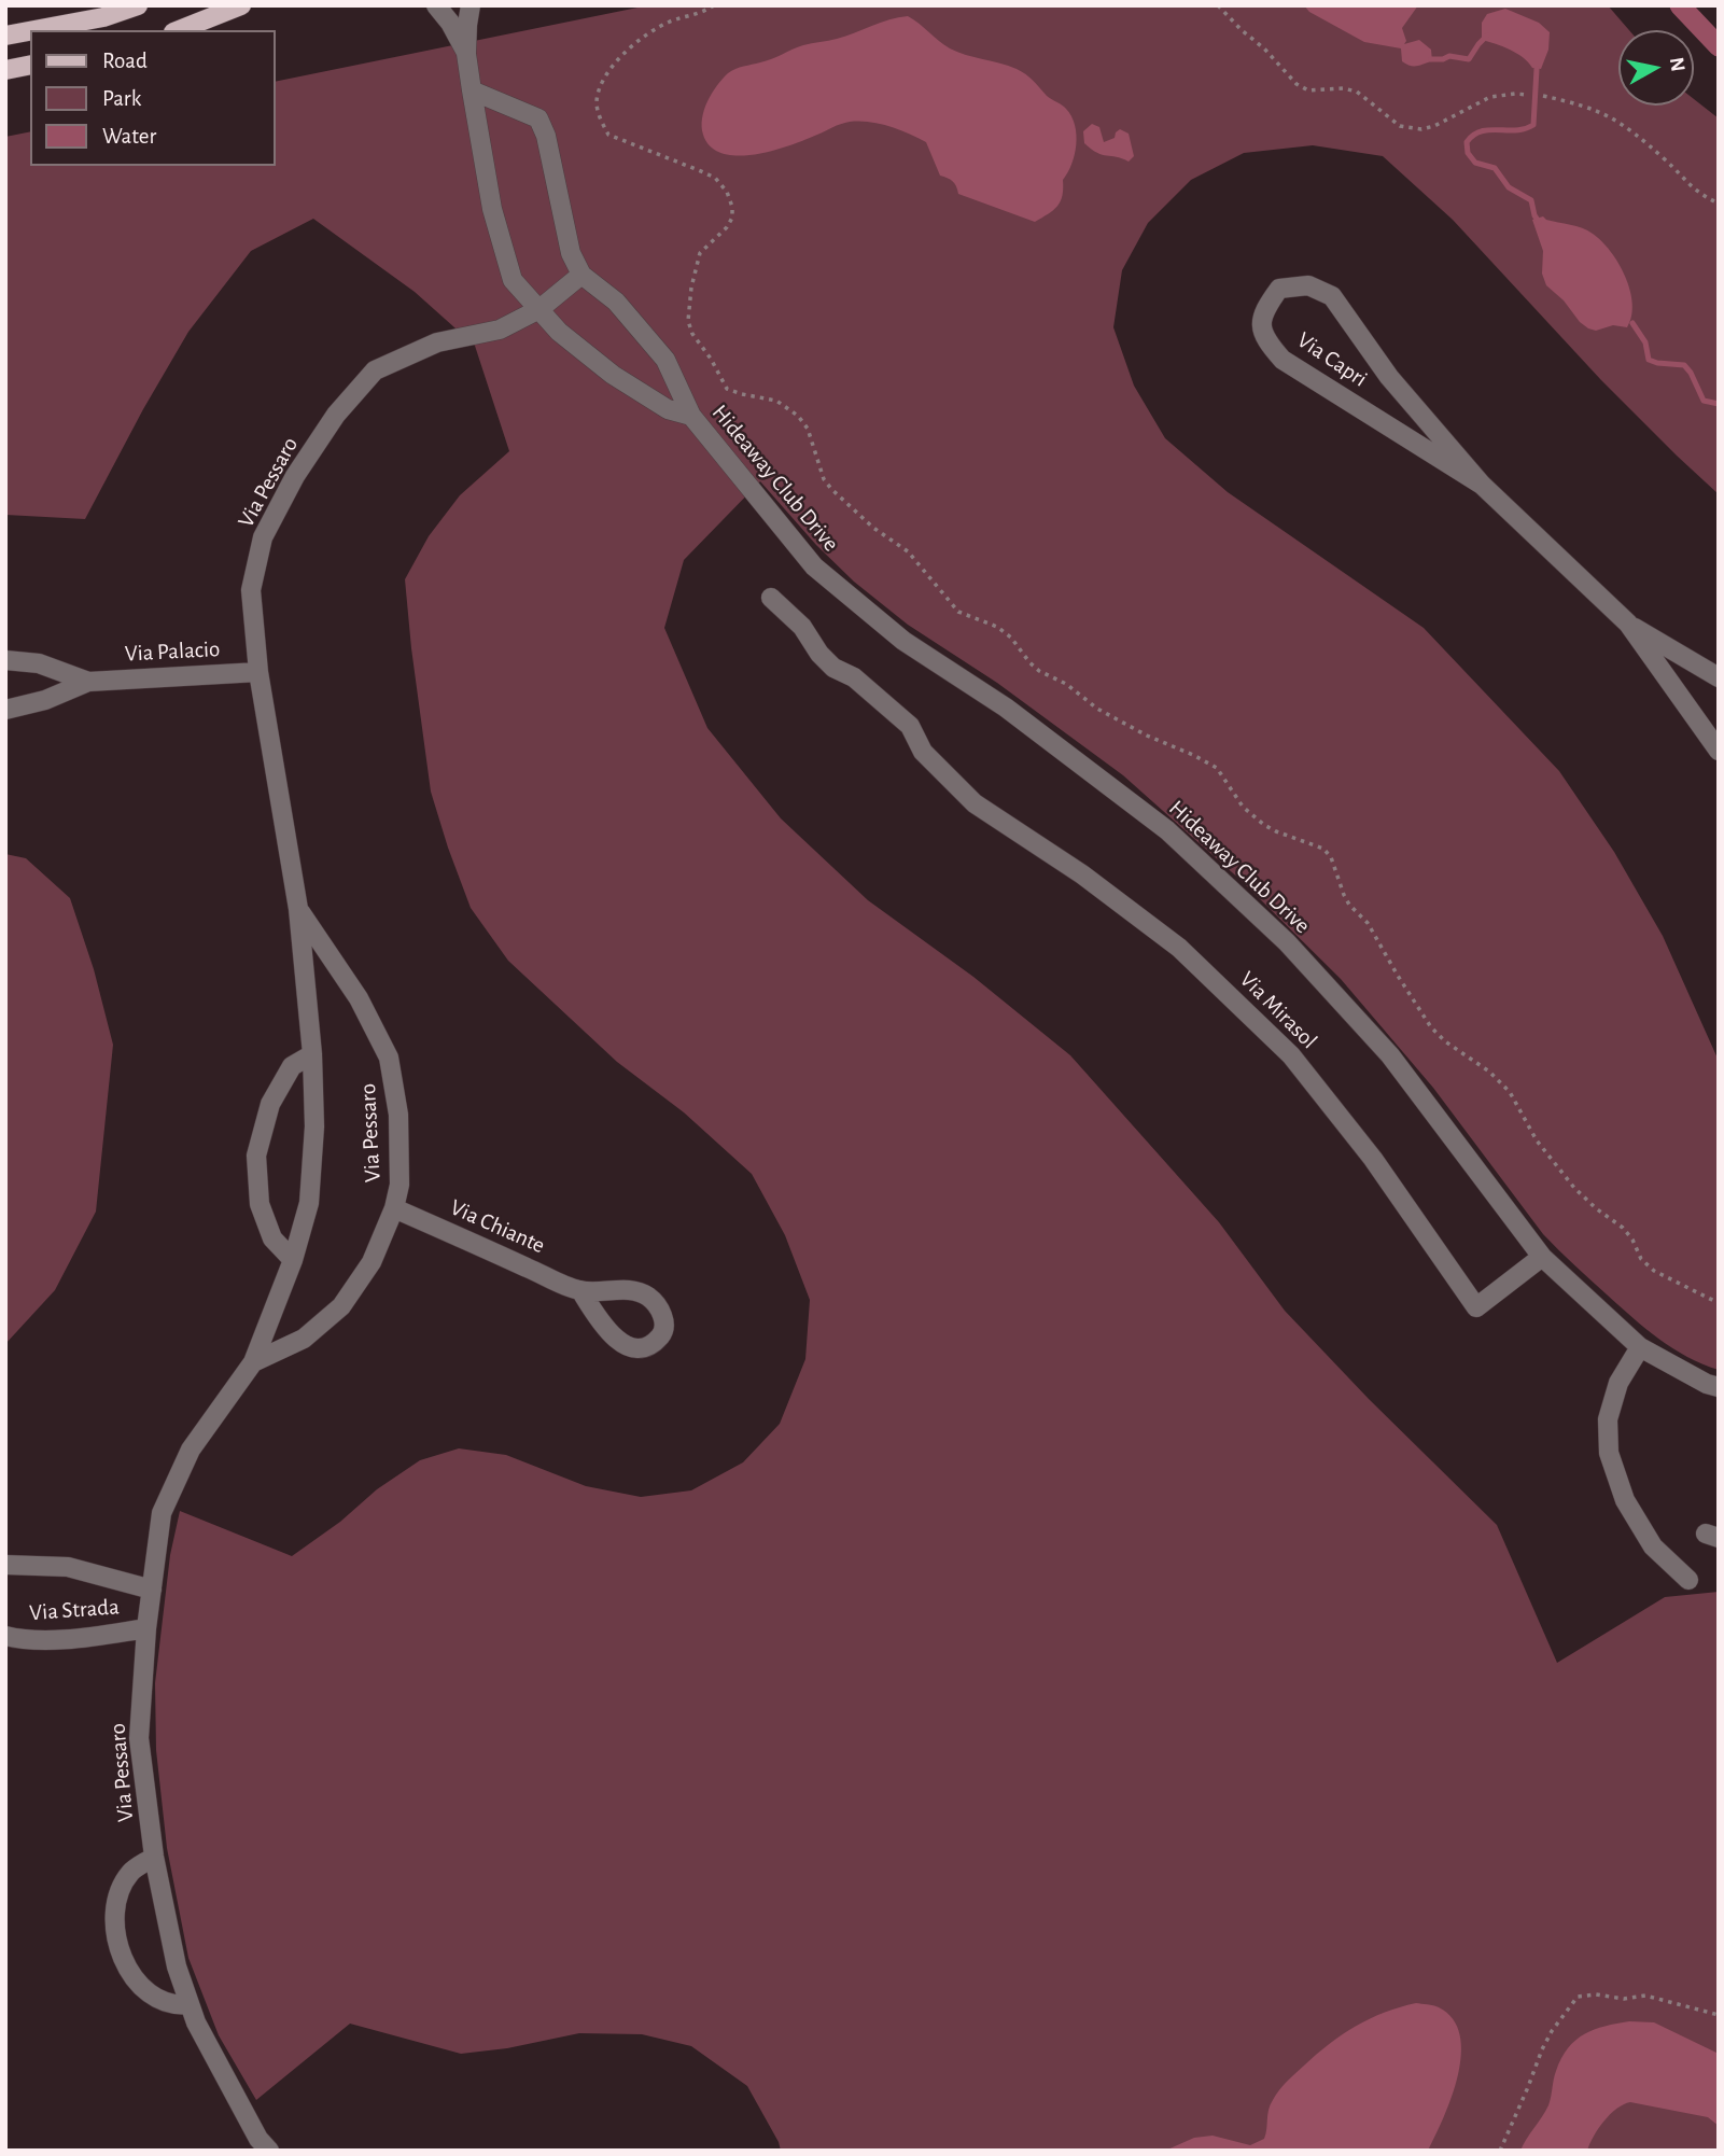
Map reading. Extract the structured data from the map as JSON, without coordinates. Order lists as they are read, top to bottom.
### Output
{
  "streets": {
    "street": [
      "Via Capri",
      "Hideaway Club Drive",
      "Via Pessaro",
      "Via Palacio",
      "Via Mirasol",
      "Via Chiante",
      "Via Strada"
    ]
  },
  "crossings": [
    ["Hideaway Club Drive", "Via Pessaro"],
    ["Hideaway Club Drive", "Via Mirasol"],
    ["Via Pessaro", "Via Palacio"],
    ["Via Pessaro", "Via Chiante"],
    ["Via Pessaro", "Via Strada"]
  ],
  "legend": ["Road", "Park", "Water"],
  "north": "right"
}
